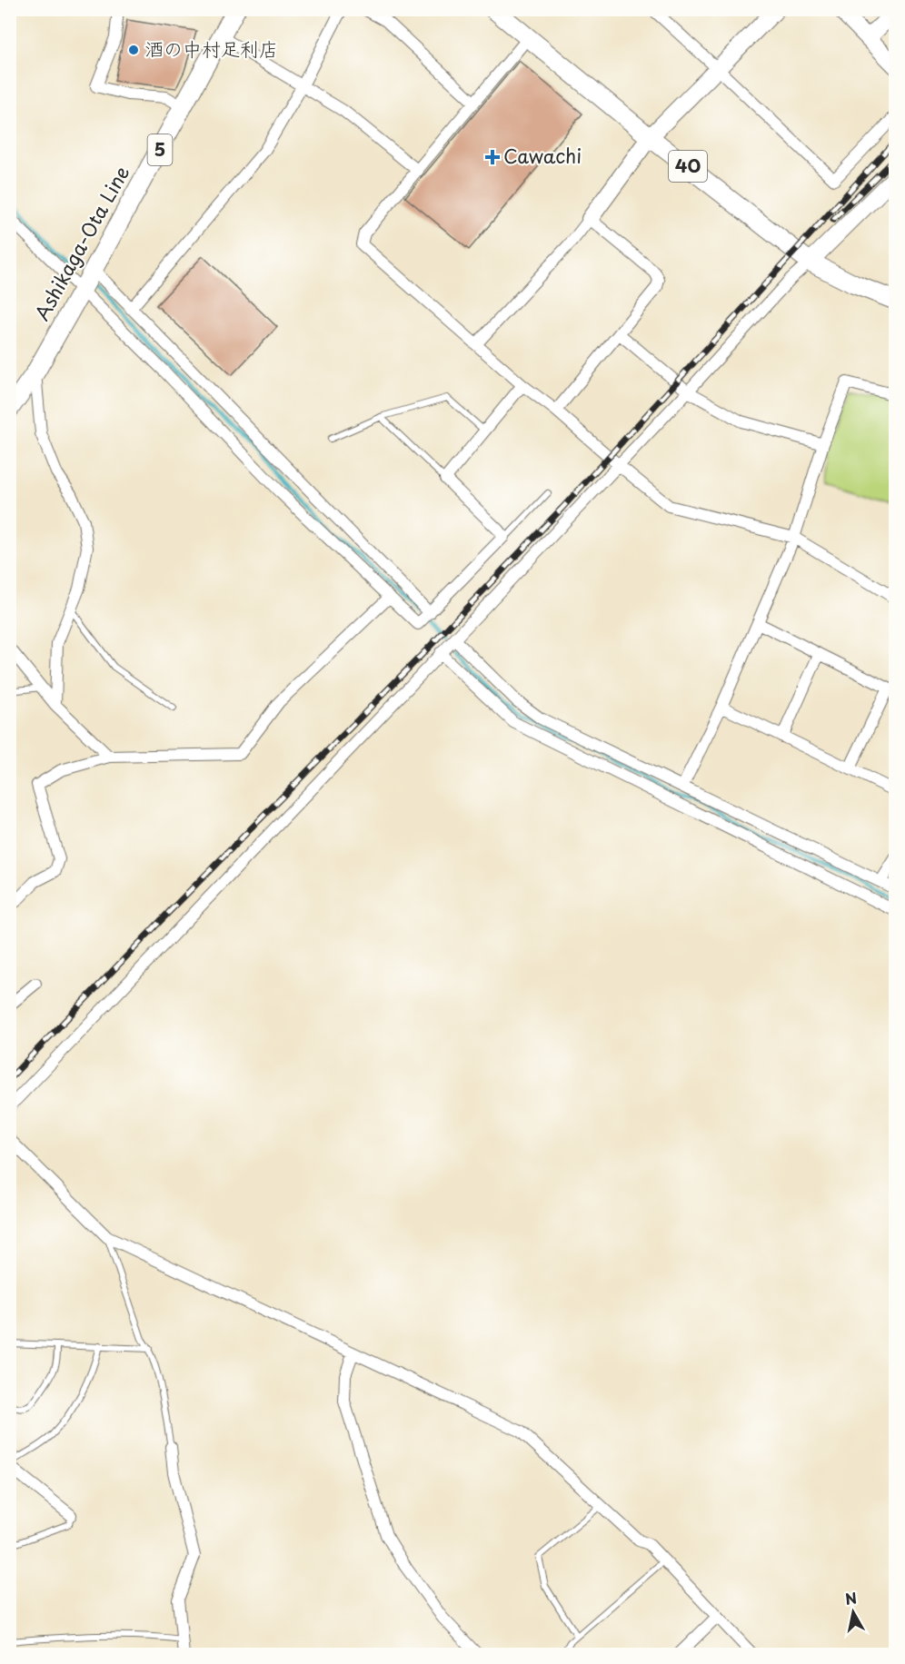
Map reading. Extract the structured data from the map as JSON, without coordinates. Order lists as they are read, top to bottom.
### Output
{
  "streets": {
    "main road": ["5", "40", "Ashikaga-Ota Line"]
  },
  "places": {
    "other": ["酒の中村足利店"],
    "health": ["Cawachi"]
  },
  "north": "top"
}
